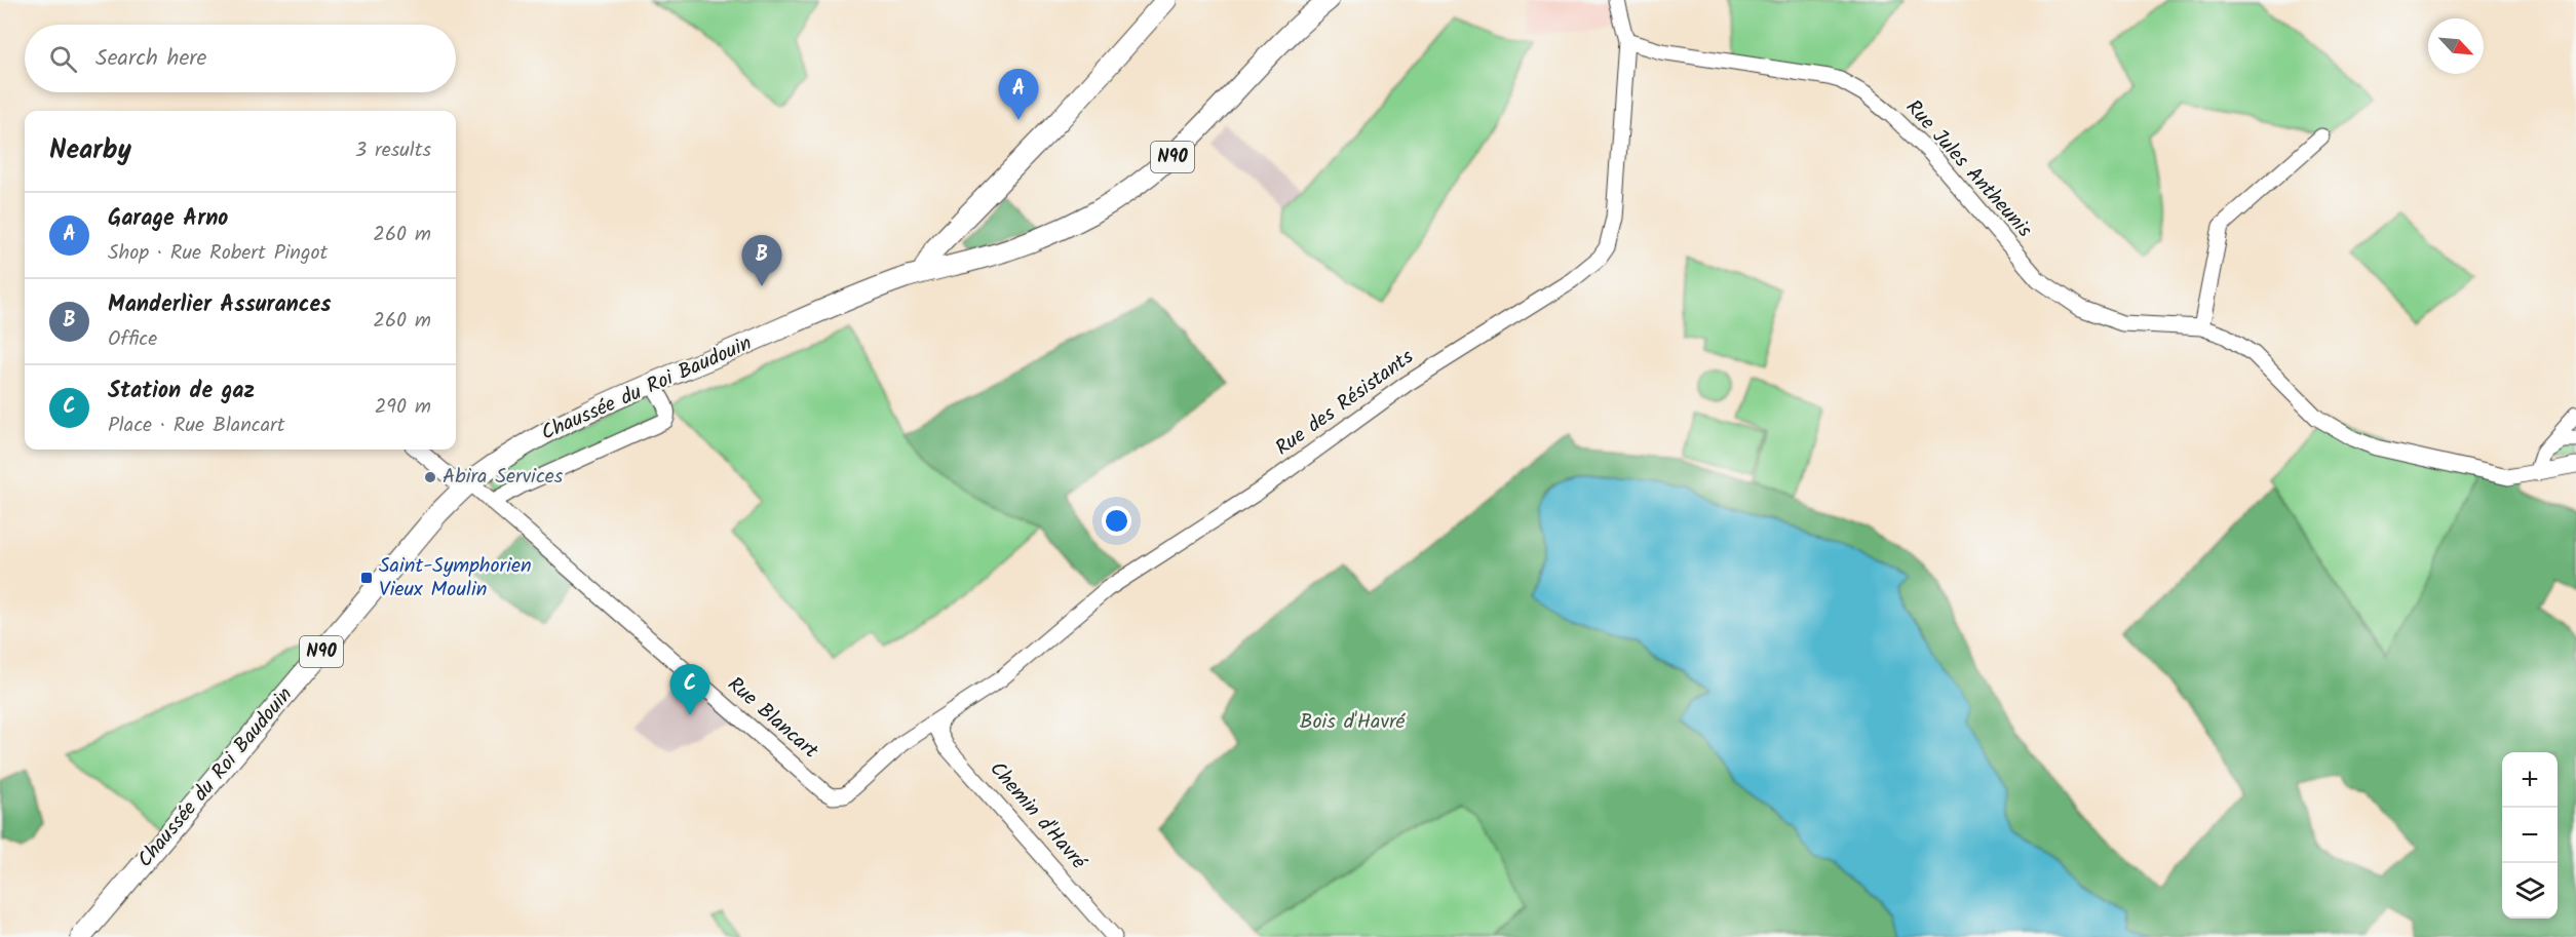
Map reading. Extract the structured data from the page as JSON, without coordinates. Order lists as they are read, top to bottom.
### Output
{
  "streets": {
    "main road": ["N90", "Chaussée du Roi Baudouin"],
    "street": [
      "Rue Jules Antheunis",
      "Rue des Résistants",
      "Rue Blancart",
      "Chemin d'Havré"
    ]
  },
  "crossings": [
    ["Rue Jules Antheunis", "Rue des Résistants"],
    ["Chaussée du Roi Baudouin", "Rue Blancart"],
    ["Rue des Résistants", "Rue Blancart"],
    ["Rue des Résistants", "Chemin d'Havré"],
    ["Rue Blancart", "Chemin d'Havré"]
  ],
  "parks": ["Bois d'Havré"],
  "places": {
    "other": ["Abira Services"],
    "transit": ["Saint-Symphorien Vieux Moulin"]
  },
  "north": "bottom right",
  "page": {
    "search": "Search here",
    "pins": ["A", "B", "C"],
    "heading": ["Nearby", "3 results"],
    "list": [
      {
        "mark": "A",
        "name": "Garage Arno",
        "note": "Shop · Rue Robert Pingot",
        "value": "260 m"
      },
      {
        "mark": "B",
        "name": "Manderlier Assurances",
        "note": "Office",
        "value": "260 m"
      },
      {
        "mark": "C",
        "name": "Station de gaz",
        "note": "Place · Rue Blancart",
        "value": "290 m"
      }
    ],
    "map_buttons": ["+", "−"]
  }
}
